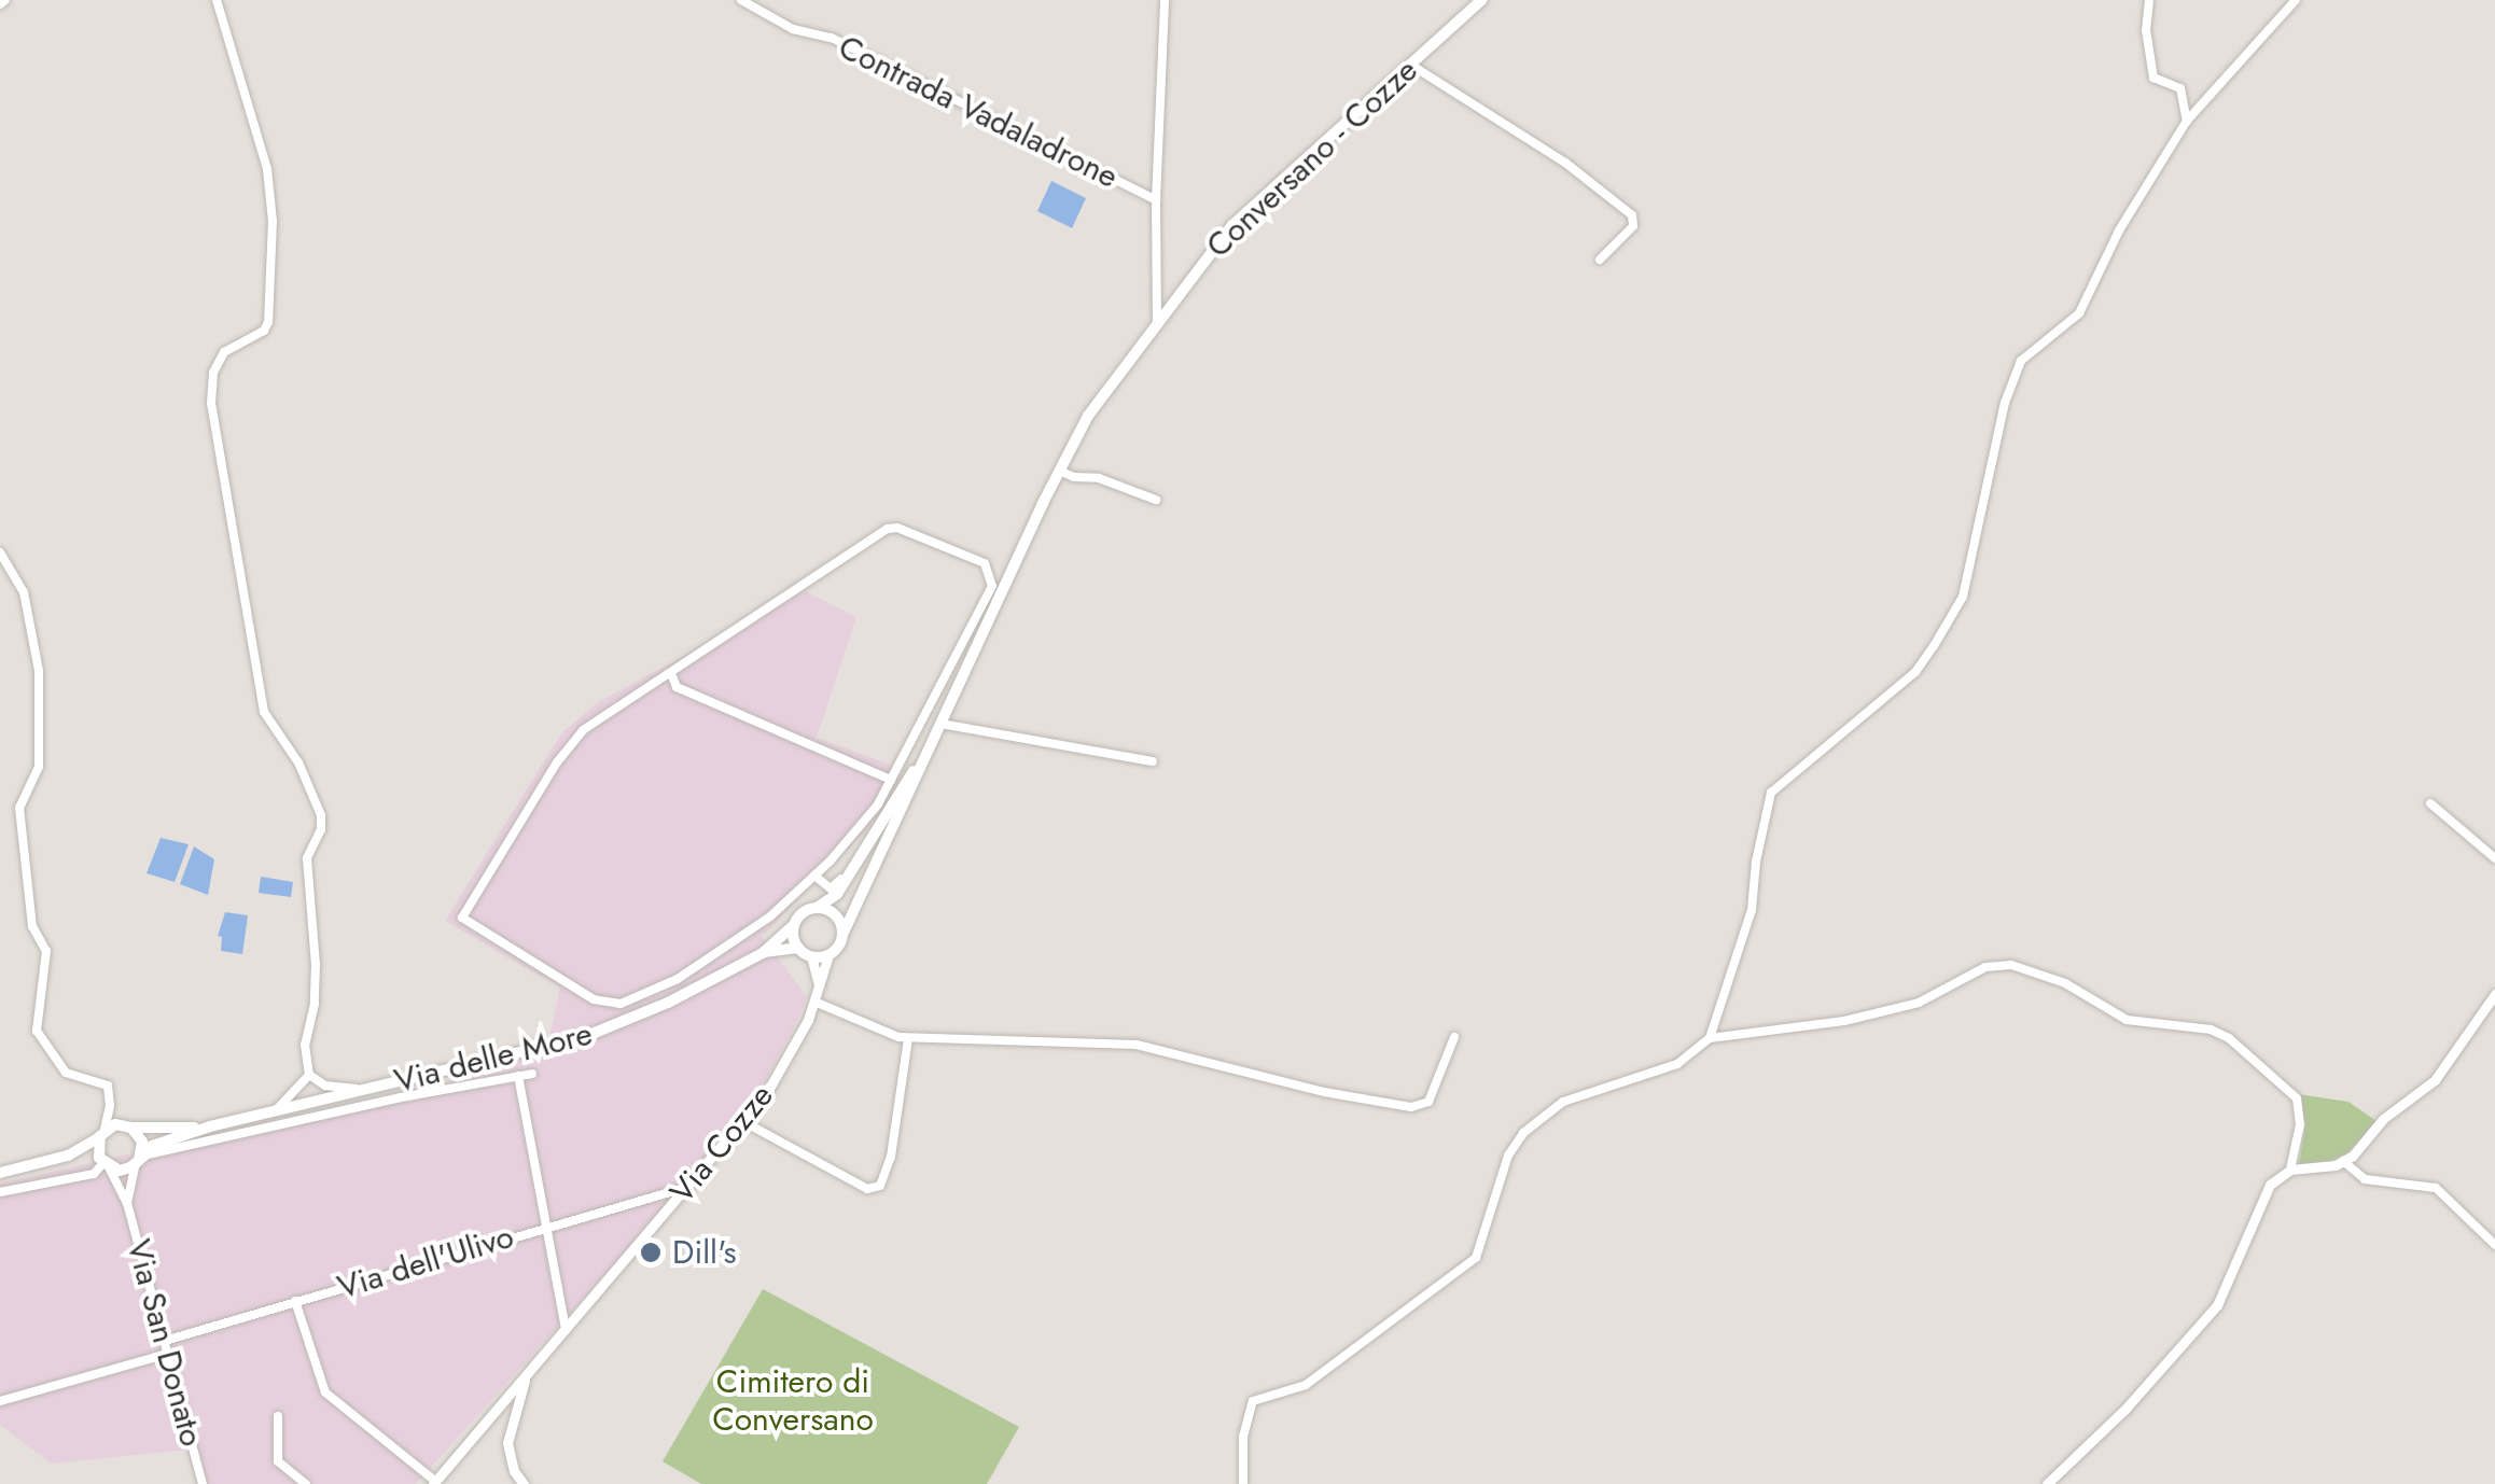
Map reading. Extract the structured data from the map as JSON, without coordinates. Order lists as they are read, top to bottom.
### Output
{
  "streets": {
    "main road": ["Conversano - Cozze", "Via delle More"],
    "street": [
      "Contrada Vadaladrone",
      "Via Cozze",
      "Via dell'Ulivo",
      "Via San Donato"
    ]
  },
  "crossings": [
    ["Via Cozze", "Via dell'Ulivo"],
    ["Via dell'Ulivo", "Via San Donato"]
  ],
  "parks": ["Cimitero di Conversano"],
  "places": ["Dill's"]
}
